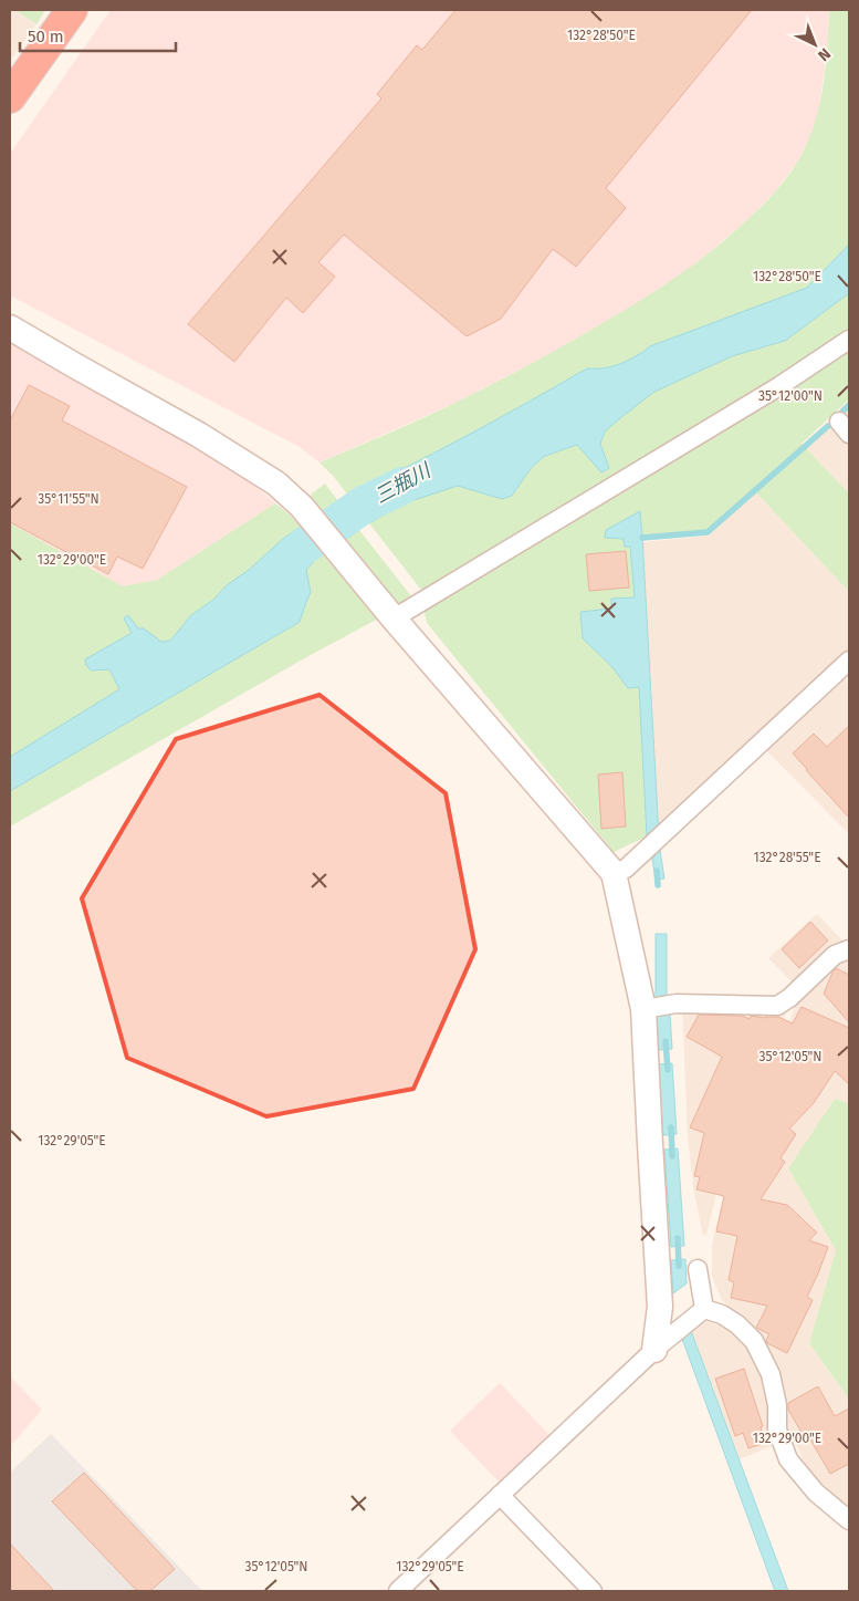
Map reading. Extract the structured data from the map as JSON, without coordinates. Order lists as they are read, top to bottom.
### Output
{
  "water": ["三瓶川"],
  "scale_bar": "50 m",
  "north": "bottom right",
  "coordinates": [
    "132°28'50\"E",
    "35°12'00\"N",
    "35°11'55\"N",
    "132°29'00\"E",
    "132°28'55\"E",
    "35°12'05\"N",
    "132°29'05\"E"
  ]
}
